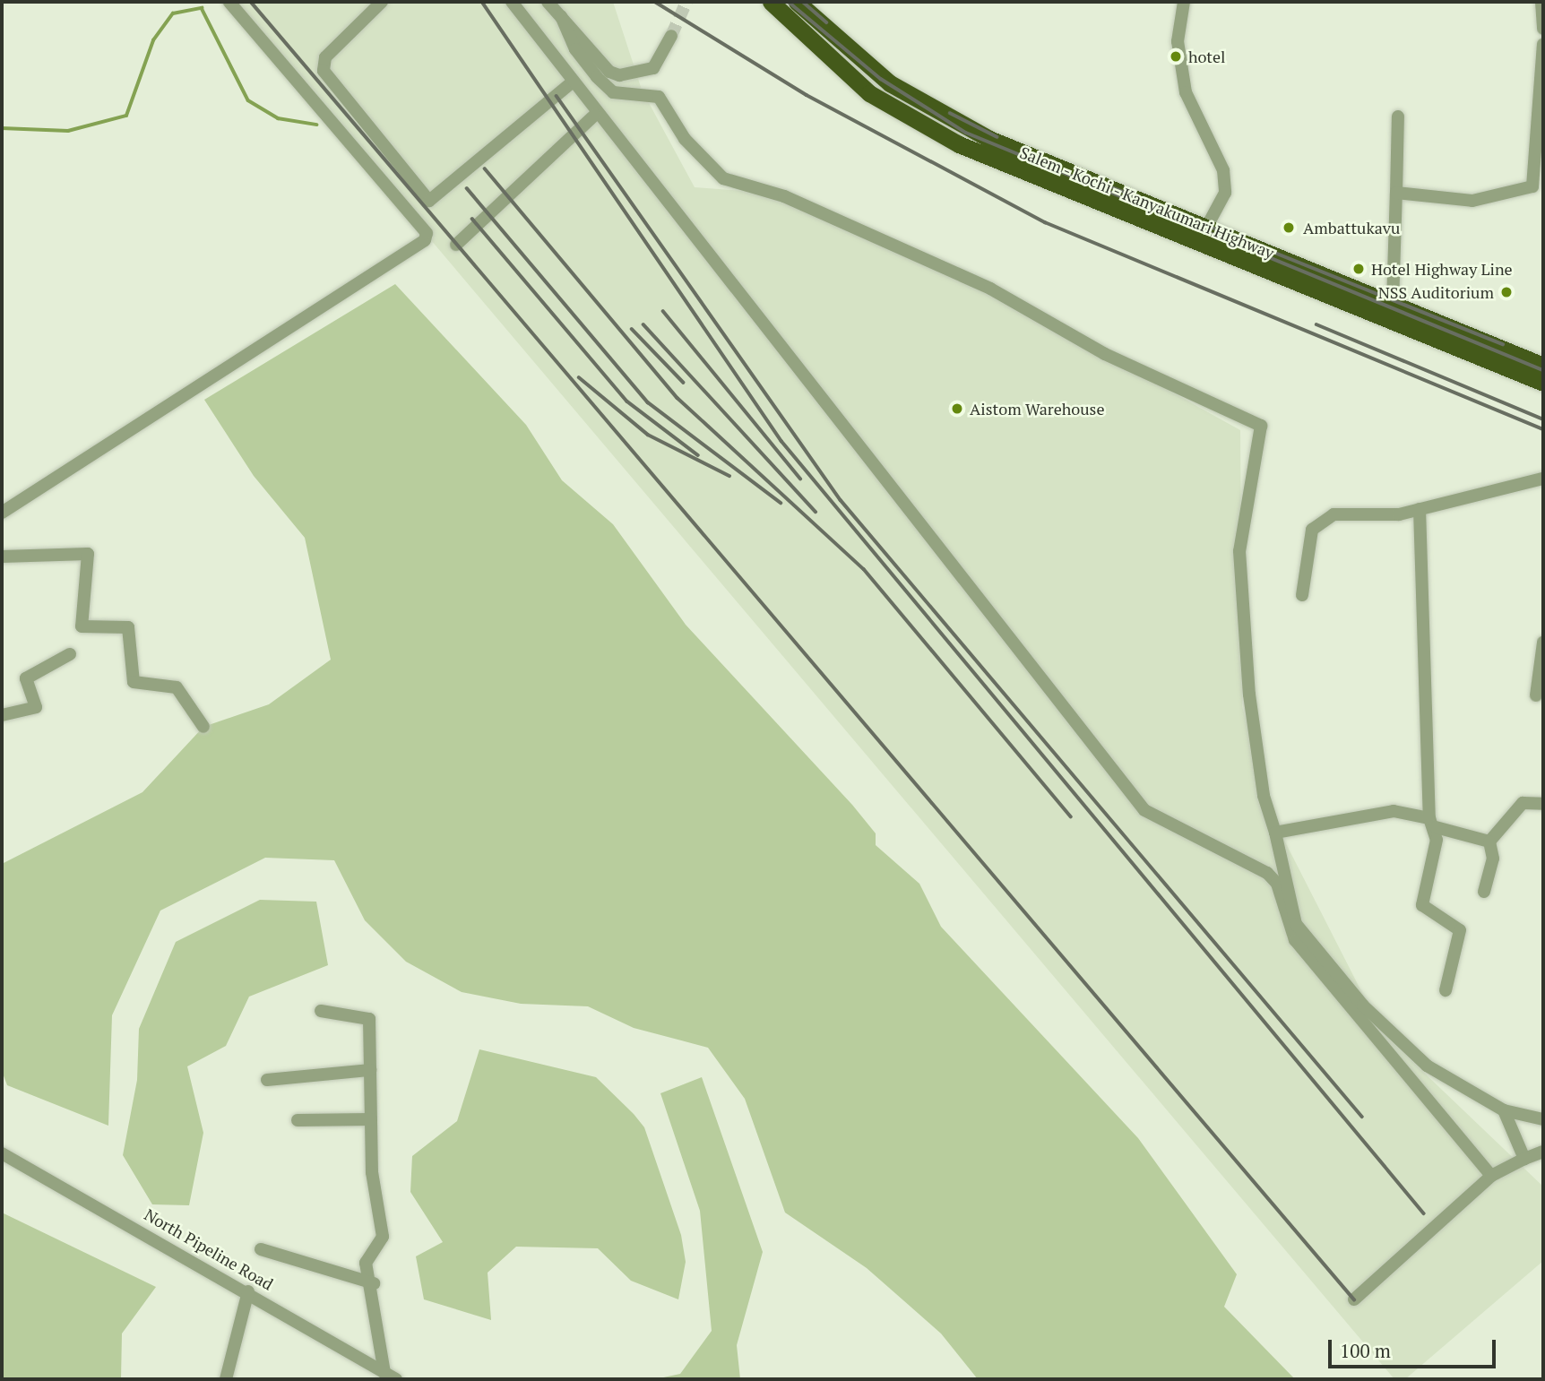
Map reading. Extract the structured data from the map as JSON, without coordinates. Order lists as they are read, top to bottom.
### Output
{
  "streets": {
    "highway": ["Salem - Kochi - Kanyakumari Highway"],
    "street": ["North Pipeline Road"]
  },
  "places": [
    "hotel",
    "Ambattukavu",
    "Hotel Highway Line",
    "NSS Auditorium",
    "Aistom Warehouse"
  ],
  "scale_bar": "100 m"
}
